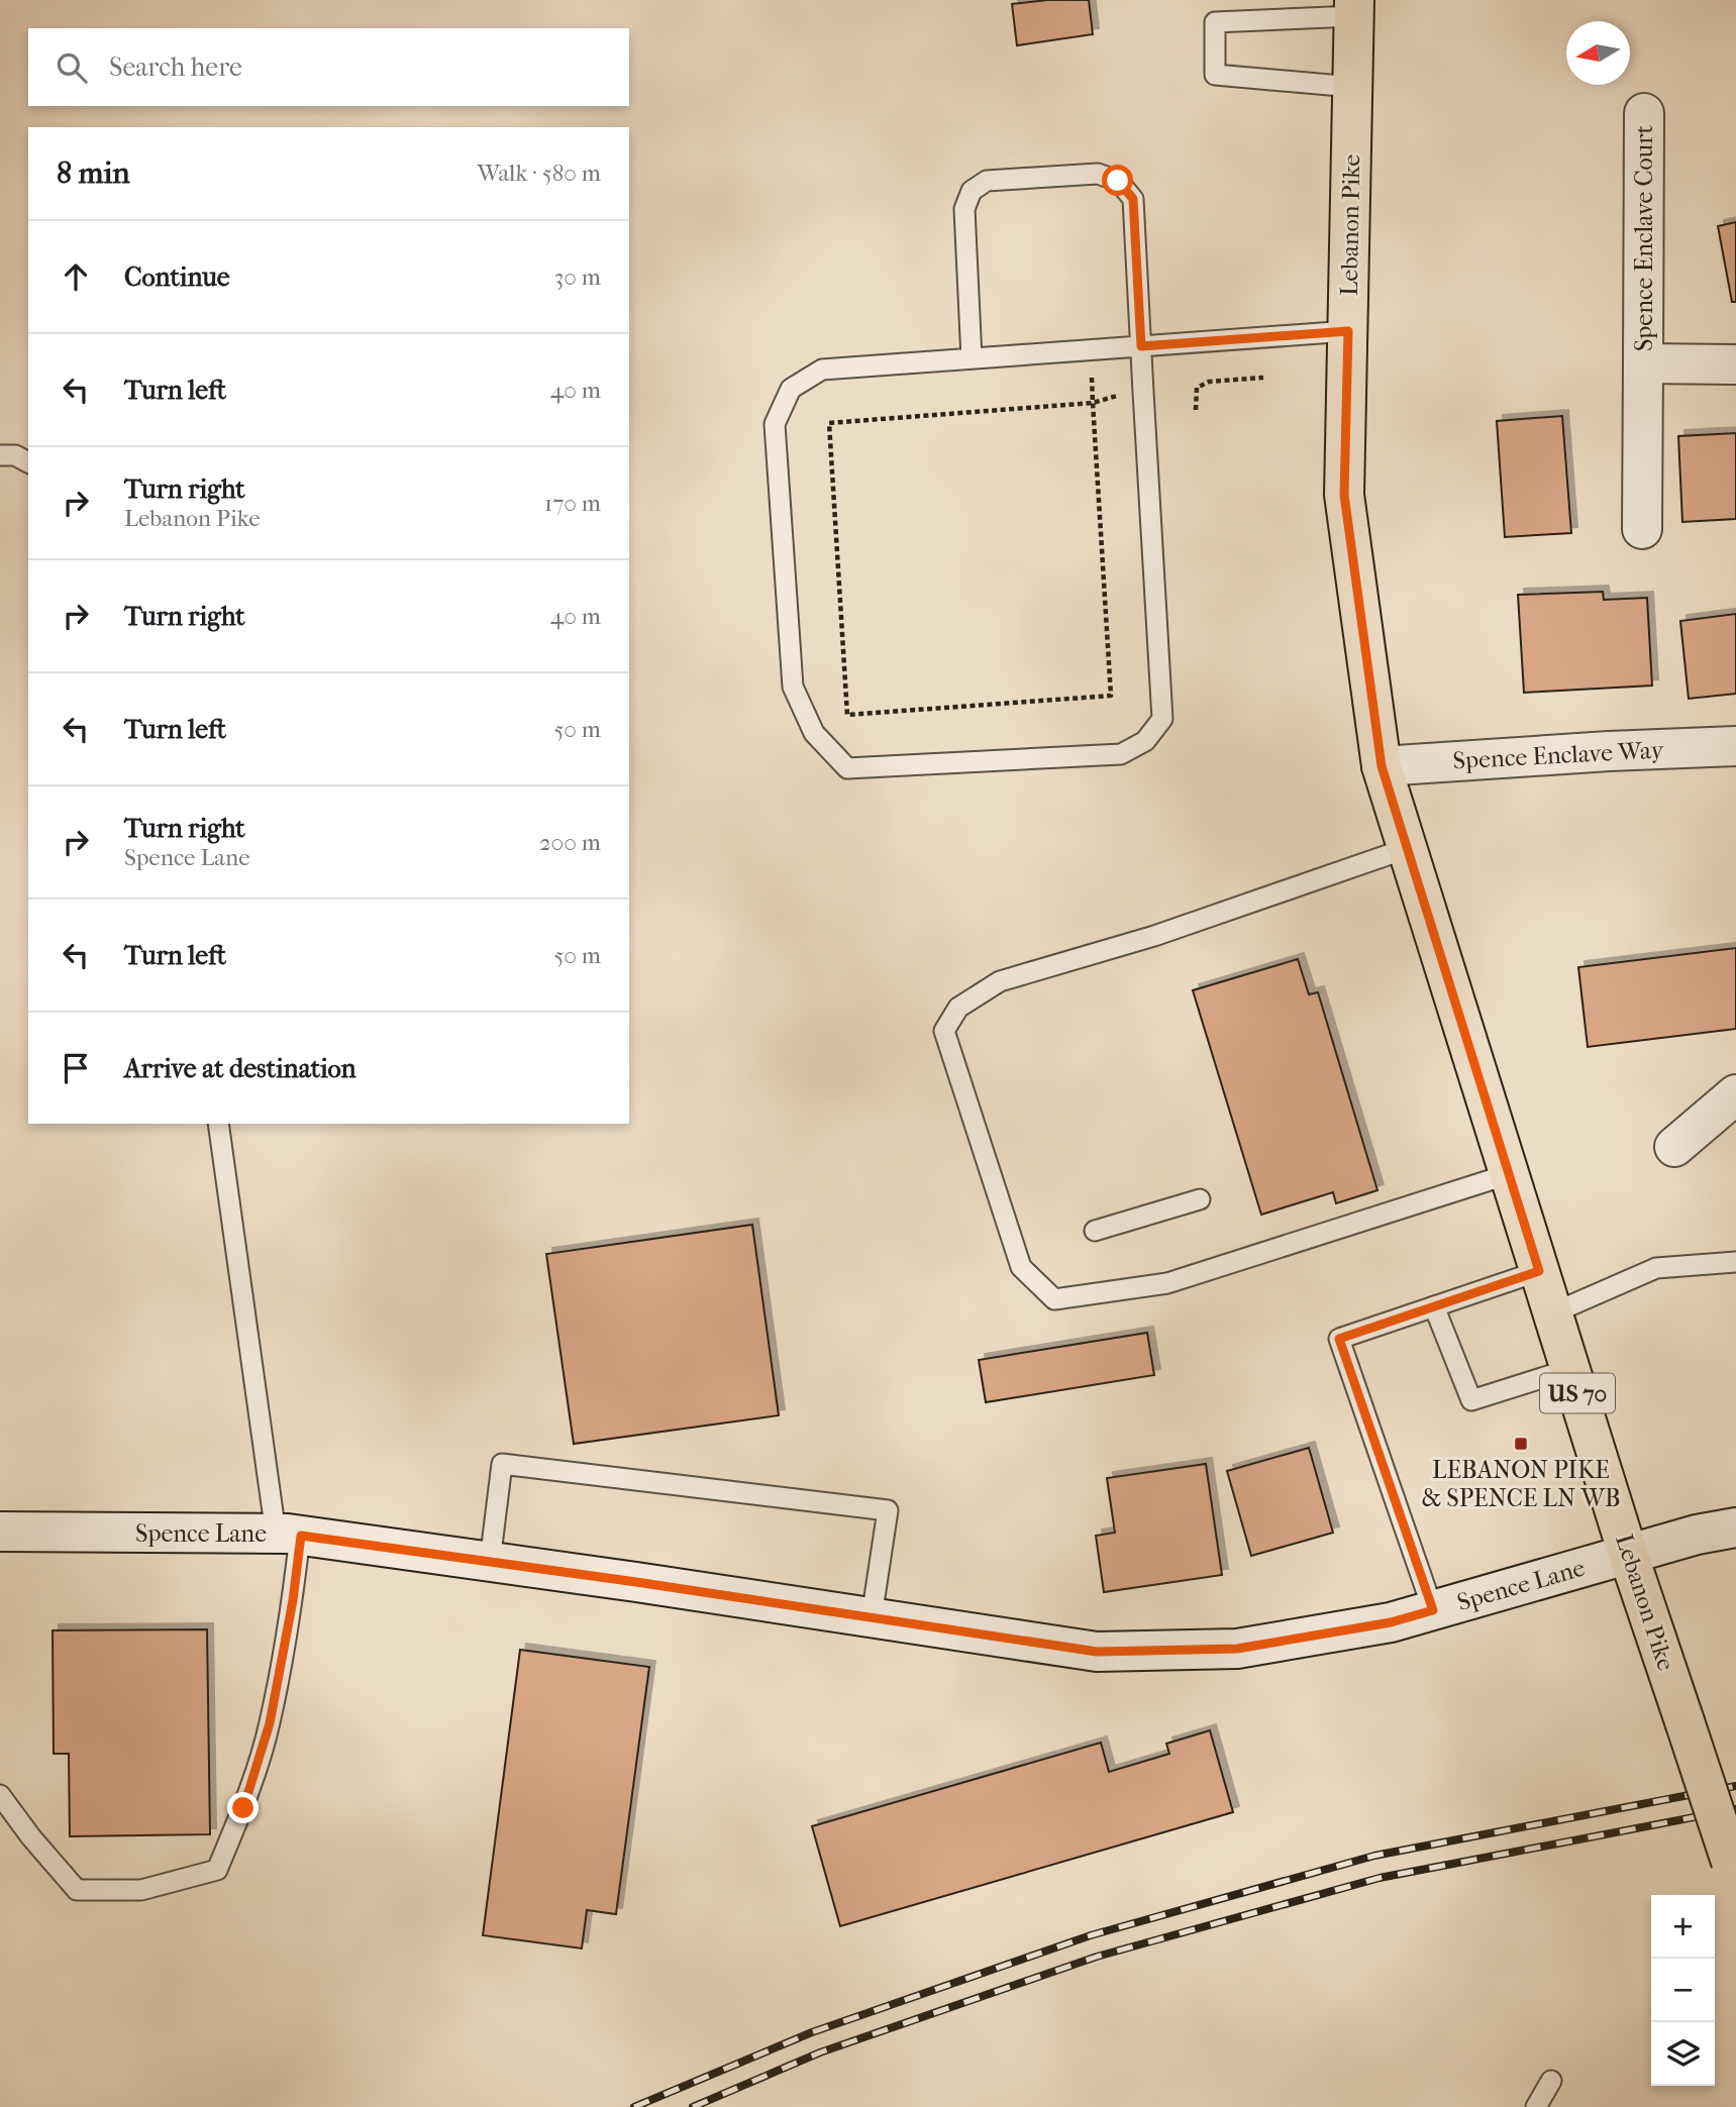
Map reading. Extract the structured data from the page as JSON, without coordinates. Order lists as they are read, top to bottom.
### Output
{
  "streets": {
    "main road": [
      "Lebanon Pike",
      "Spence Enclave Court",
      "Spence Enclave Way",
      "US 70",
      "Spence Lane"
    ]
  },
  "crossings": [
    ["Lebanon Pike", "Spence Enclave Way"],
    ["Lebanon Pike", "Spence Lane"]
  ],
  "places": {
    "transit": ["LEBANON PIKE & SPENCE LN WB"]
  },
  "north": "left",
  "page": {
    "search": "Search here",
    "heading": ["8 min", "Walk · 580 m"],
    "list": [
      ["Continue", "30 m"],
      ["Turn left", "40 m"],
      ["Turn right", "Lebanon Pike", "170 m"],
      ["Turn right", "40 m"],
      ["Turn left", "50 m"],
      ["Turn right", "Spence Lane", "200 m"],
      ["Turn left", "50 m"],
      "Arrive at destination"
    ],
    "map_buttons": ["+", "−"]
  }
}
